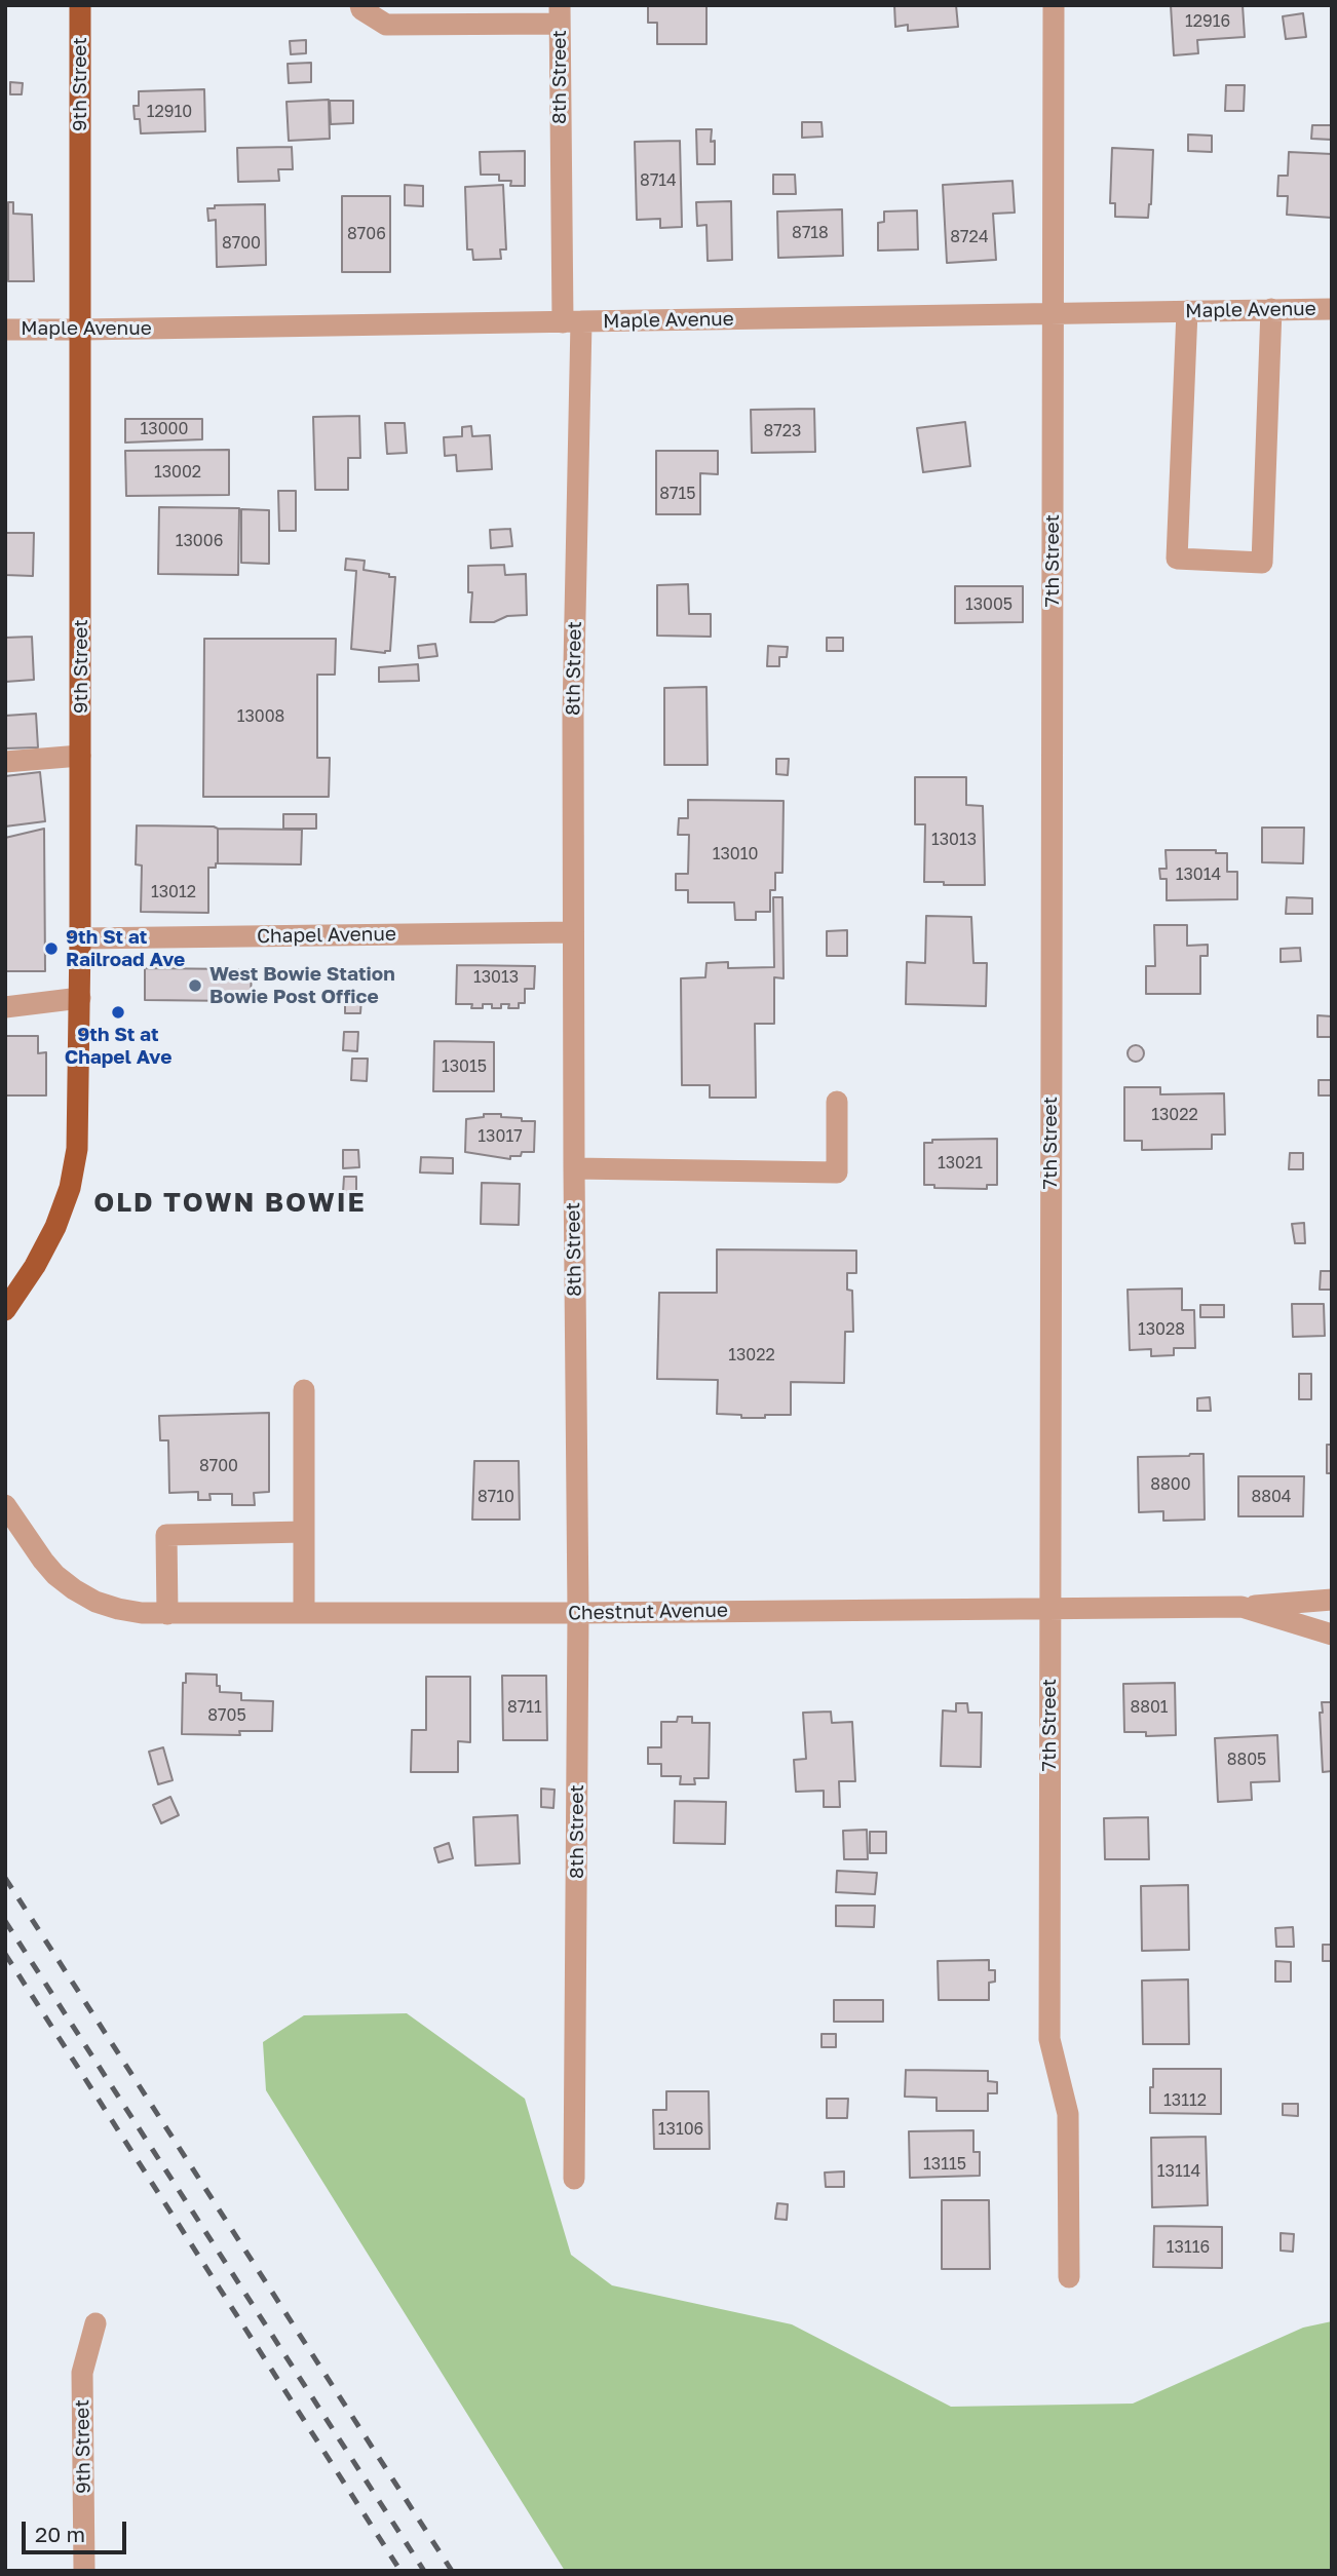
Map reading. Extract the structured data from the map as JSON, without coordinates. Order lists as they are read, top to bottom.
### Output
{
  "streets": {
    "main road": ["9th Street"],
    "street": [
      "8th Street",
      "Maple Avenue",
      "7th Street",
      "Chapel Avenue",
      "Chestnut Avenue"
    ]
  },
  "crossings": [
    ["8th Street", "Maple Avenue"],
    ["8th Street", "Chapel Avenue"],
    ["8th Street", "Chestnut Avenue"],
    ["9th Street", "Maple Avenue"],
    ["9th Street", "Chapel Avenue"],
    ["Maple Avenue", "7th Street"],
    ["7th Street", "Chestnut Avenue"]
  ],
  "districts": ["OLD TOWN BOWIE"],
  "places": ["9th St at Railroad Ave", "West Bowie Station Bowie Post Office", "9th St at Chapel Ave"],
  "house_numbers": [
    "12916",
    "12910",
    "8714",
    "8718",
    "8706",
    "8724",
    "8700",
    "13000",
    "8723",
    "13002",
    "8715",
    "13006",
    "13005",
    "13008",
    "13013",
    "13010",
    "13014",
    "13012",
    "13013",
    "13015",
    "13022",
    "13017",
    "13021",
    "13028",
    "13022",
    "8700",
    "8800",
    "8710",
    "8804",
    "8711",
    "8801",
    "8705",
    "8805",
    "13112",
    "13106",
    "13115",
    "13114",
    "13116"
  ],
  "scale_bar": "20 m"
}
